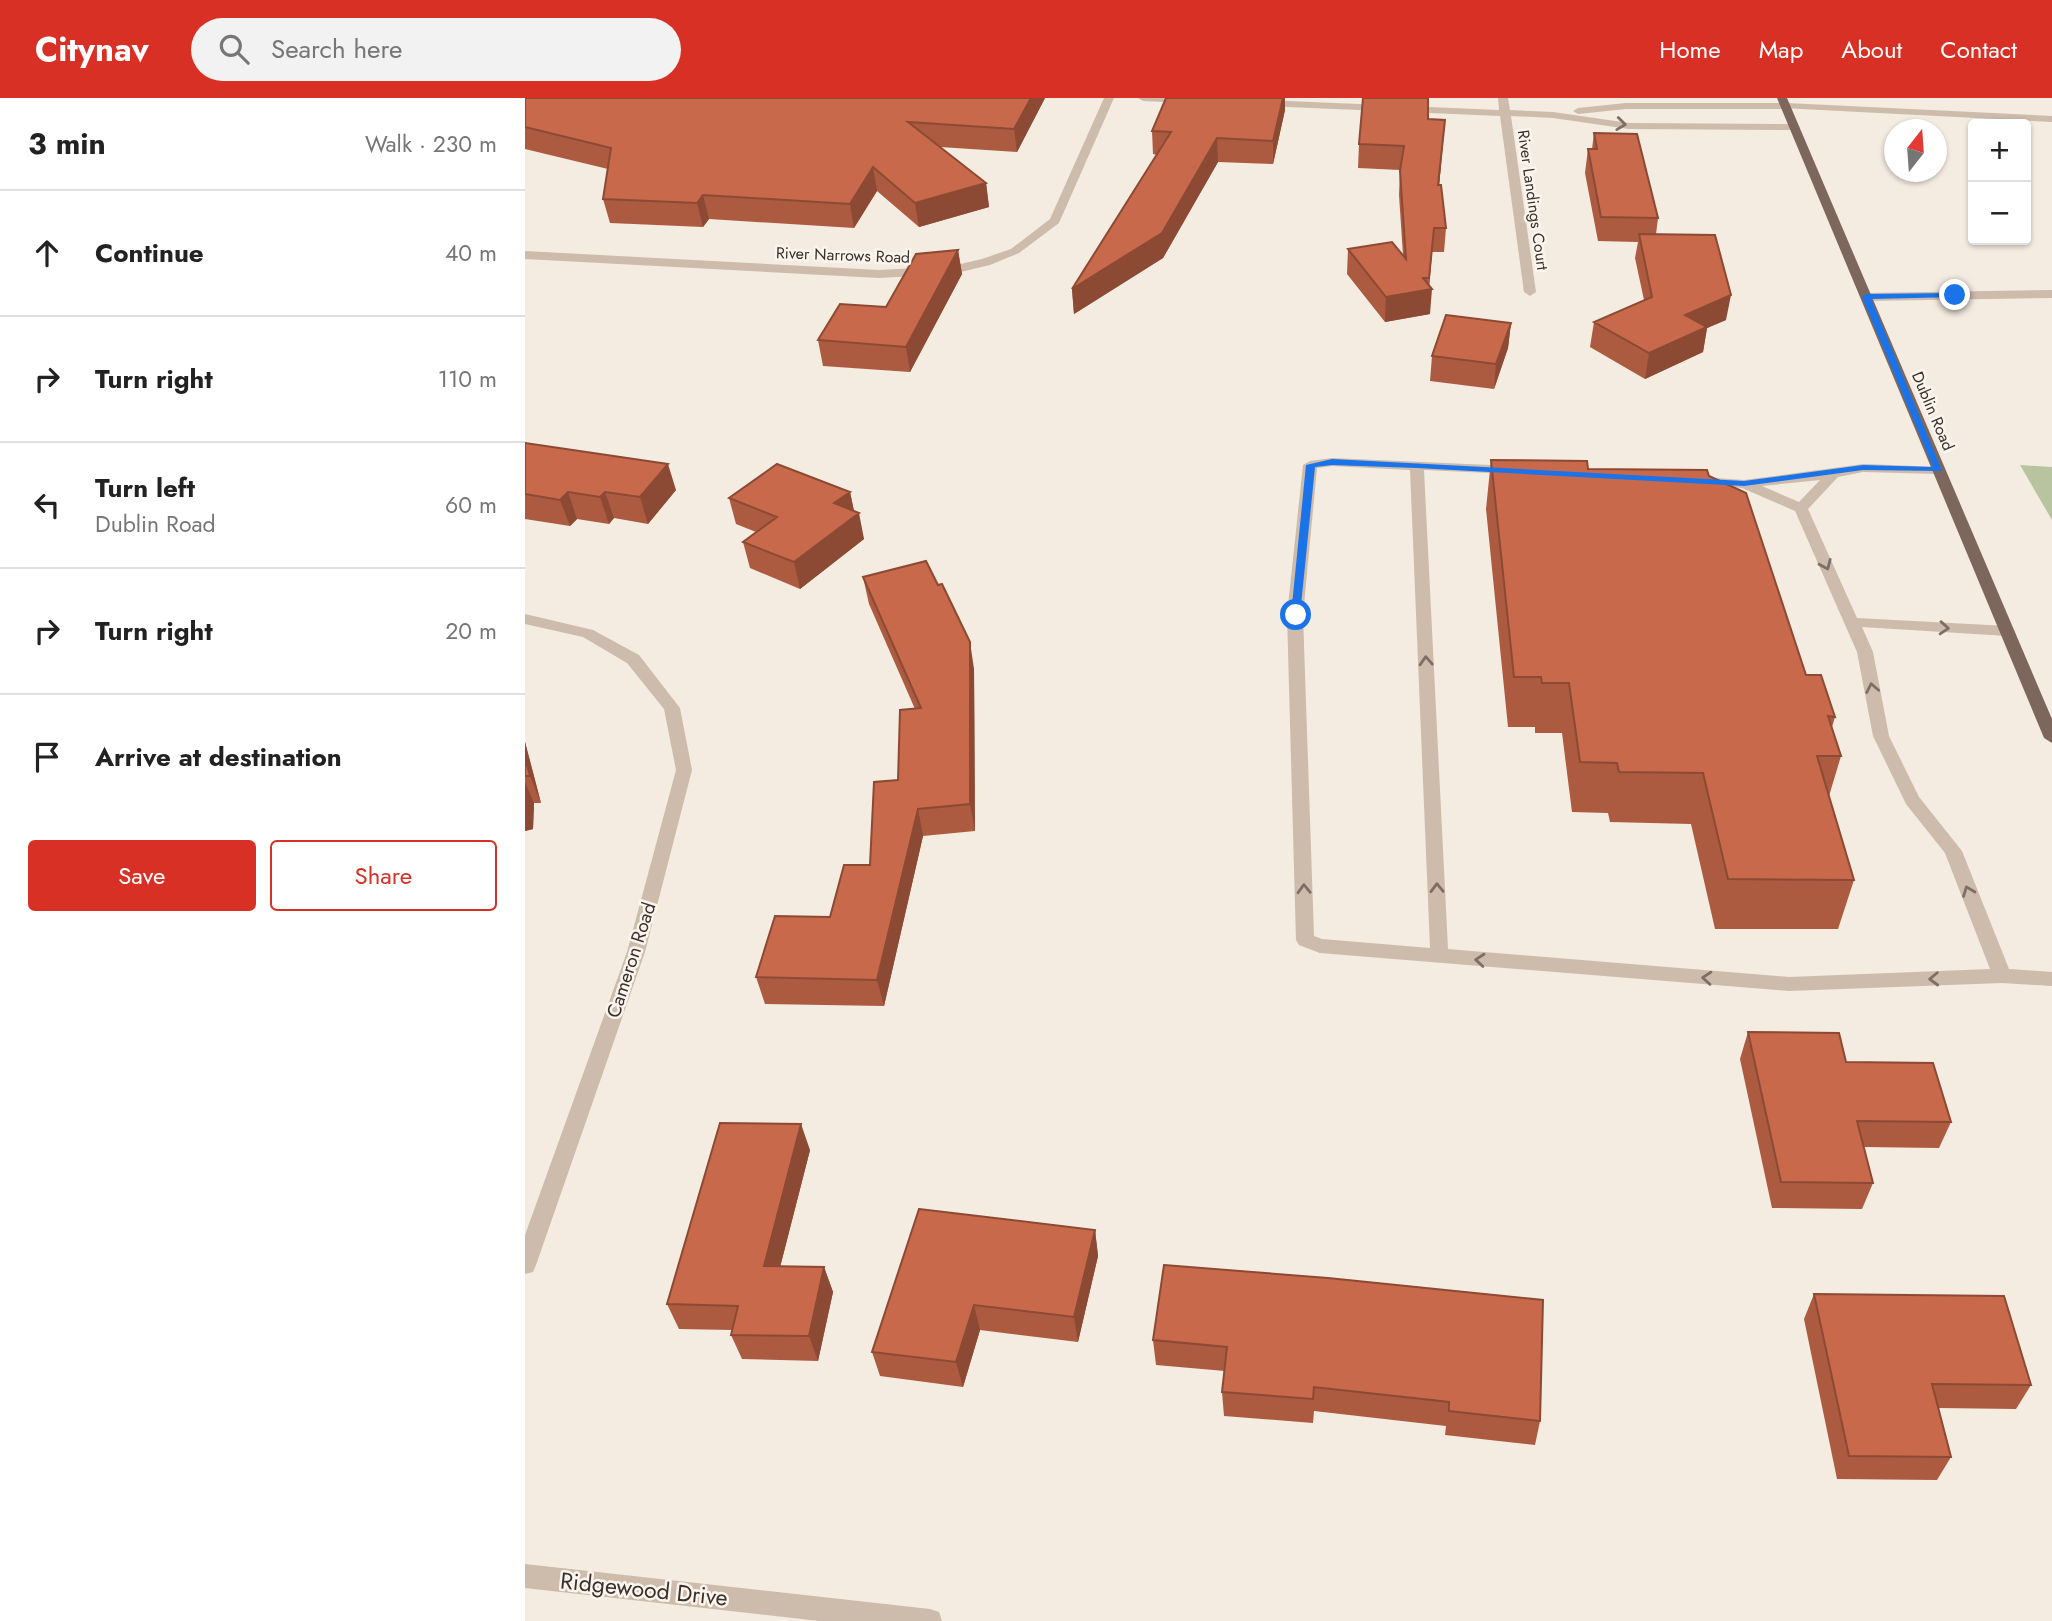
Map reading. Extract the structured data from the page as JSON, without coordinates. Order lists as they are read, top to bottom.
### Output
{
  "streets": {
    "main road": ["Dublin Road"],
    "street": [
      "River Landings Court",
      "River Narrows Road",
      "Cameron Road",
      "Ridgewood Drive"
    ]
  },
  "north": "top",
  "page": {
    "header": "Citynav",
    "search": "Search here",
    "nav": [
      "Home",
      "Map",
      "About",
      "Contact"
    ],
    "heading": ["3 min", "Walk · 230 m"],
    "map_buttons": ["+", "−"],
    "list": [
      ["Continue", "40 m"],
      ["Turn right", "110 m"],
      ["Turn left", "Dublin Road", "60 m"],
      ["Turn right", "20 m"],
      "Arrive at destination"
    ],
    "buttons": ["Save", "Share"]
  }
}
